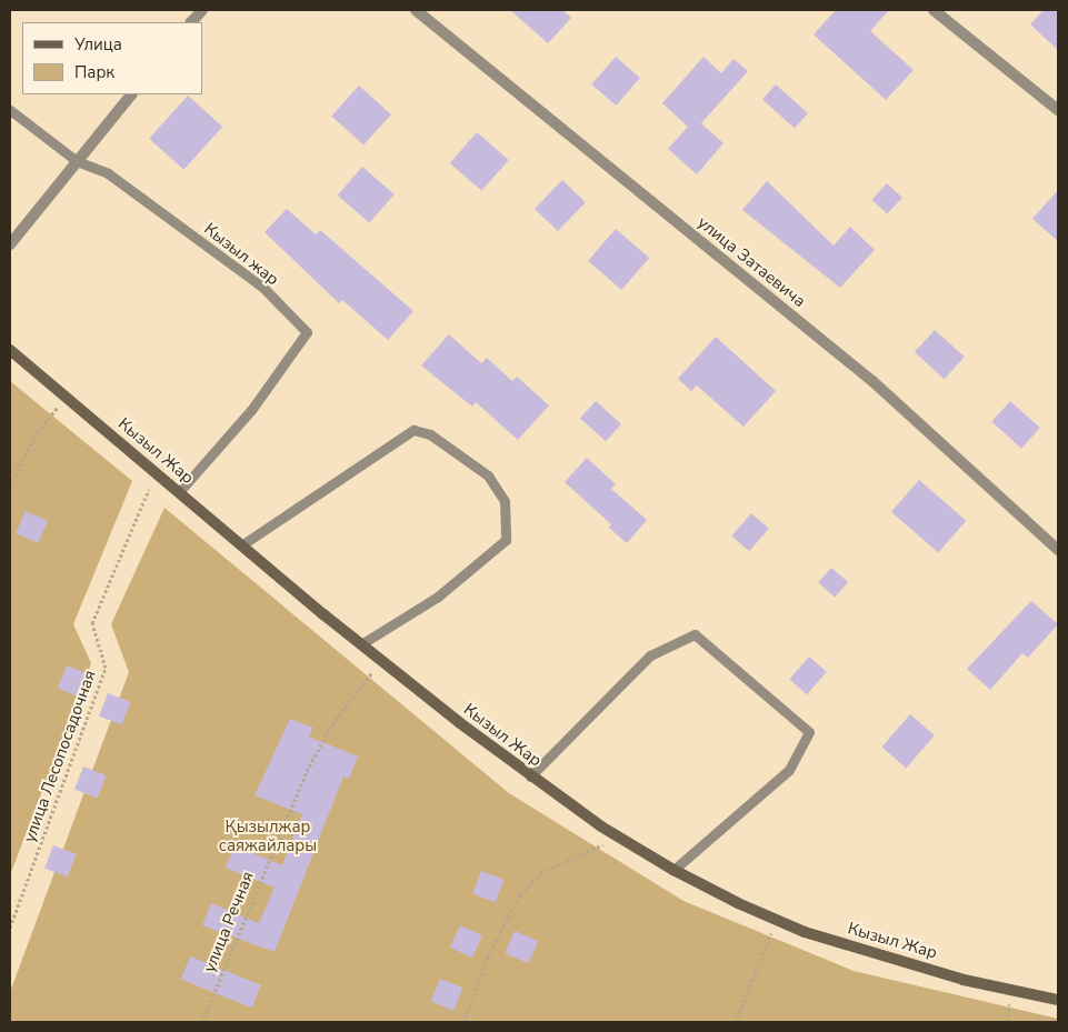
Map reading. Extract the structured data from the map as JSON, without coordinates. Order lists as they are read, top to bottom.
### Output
{
  "streets": {
    "main road": ["Кызыл Жар"],
    "street": ["улица Затаевича"],
    "lane": ["Кызыл жар"],
    "path": ["улица Лесопосадочная", "улица Речная"]
  },
  "crossings": [
    ["Кызыл жар", "Кызыл Жар"],
    ["Кызыл Жар", "улица Лесопосадочная"],
    ["Кызыл Жар", "улица Речная"]
  ],
  "parks": ["Қызылжар саяжайлары"],
  "legend": ["Улица", "Парк"]
}
